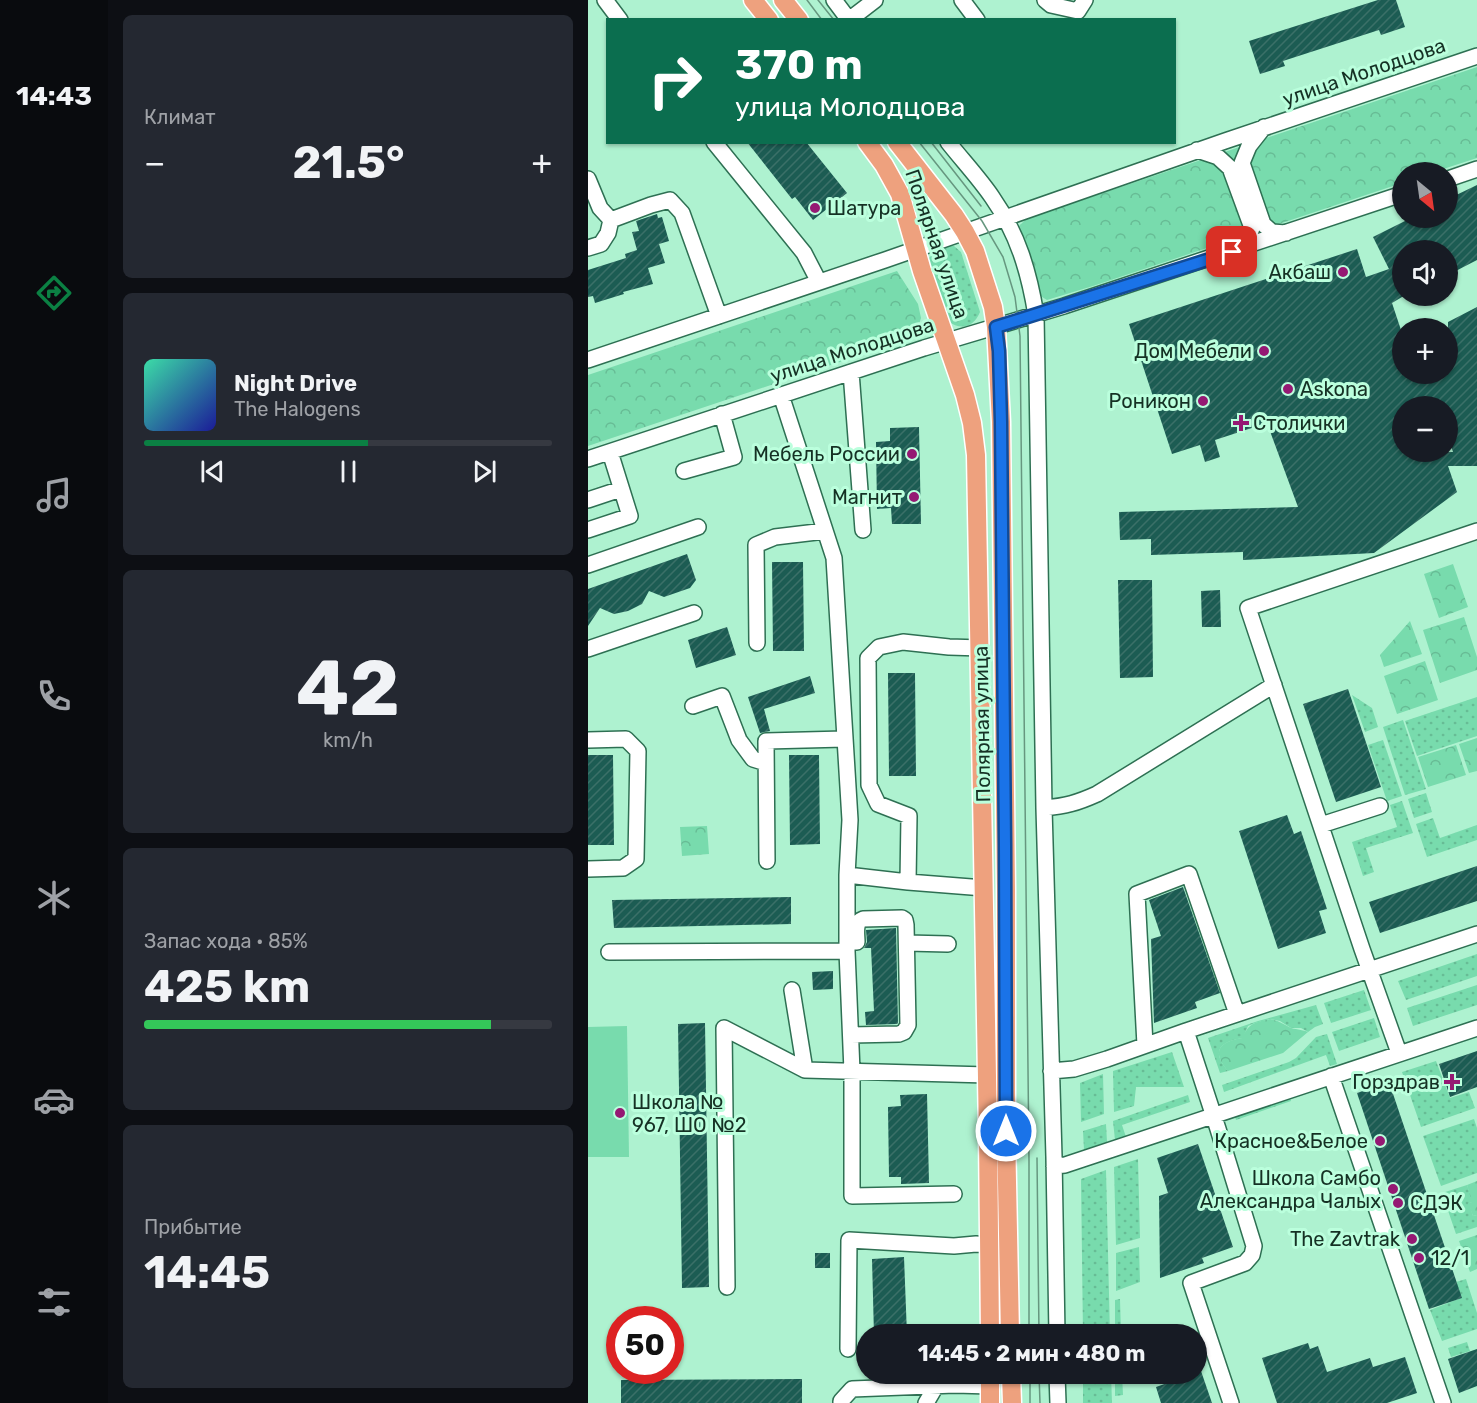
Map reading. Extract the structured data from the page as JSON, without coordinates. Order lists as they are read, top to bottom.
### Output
{
  "streets": {
    "main road": ["Полярная улица"],
    "street": ["улица Молодцова"]
  },
  "crossings": [
    ["улица Молодцова", "Полярная улица"]
  ],
  "places": {
    "other": [
      "Шатура",
      "Акбаш",
      "Дом Мебели",
      "Askona",
      "Роникон",
      "Мебель России",
      "Магнит",
      "Школа № 967, ШО №2",
      "Красное&Белое",
      "Школа Самбо Александра Чалых",
      "СДЭК",
      "The Zavtrak",
      "12/1"
    ],
    "health": ["Столички", "Горздрав"]
  },
  "north": "bottom right",
  "page": {
    "tabs": "14:43",
    "tile": [
      "Климат",
      ["42", "km/h"],
      ["Запас хода · 85%", "425 km"],
      ["Прибытие", "14:45"]
    ],
    "turn": ["370 m", "улица Молодцова"],
    "heat": ["−", "21.5°", "+"],
    "map_buttons": ["+", "−"],
    "song": ["Night Drive", "The Halogens"],
    "limit": "50",
    "trip": "14:45 · 2 мин · 480 m"
  }
}
